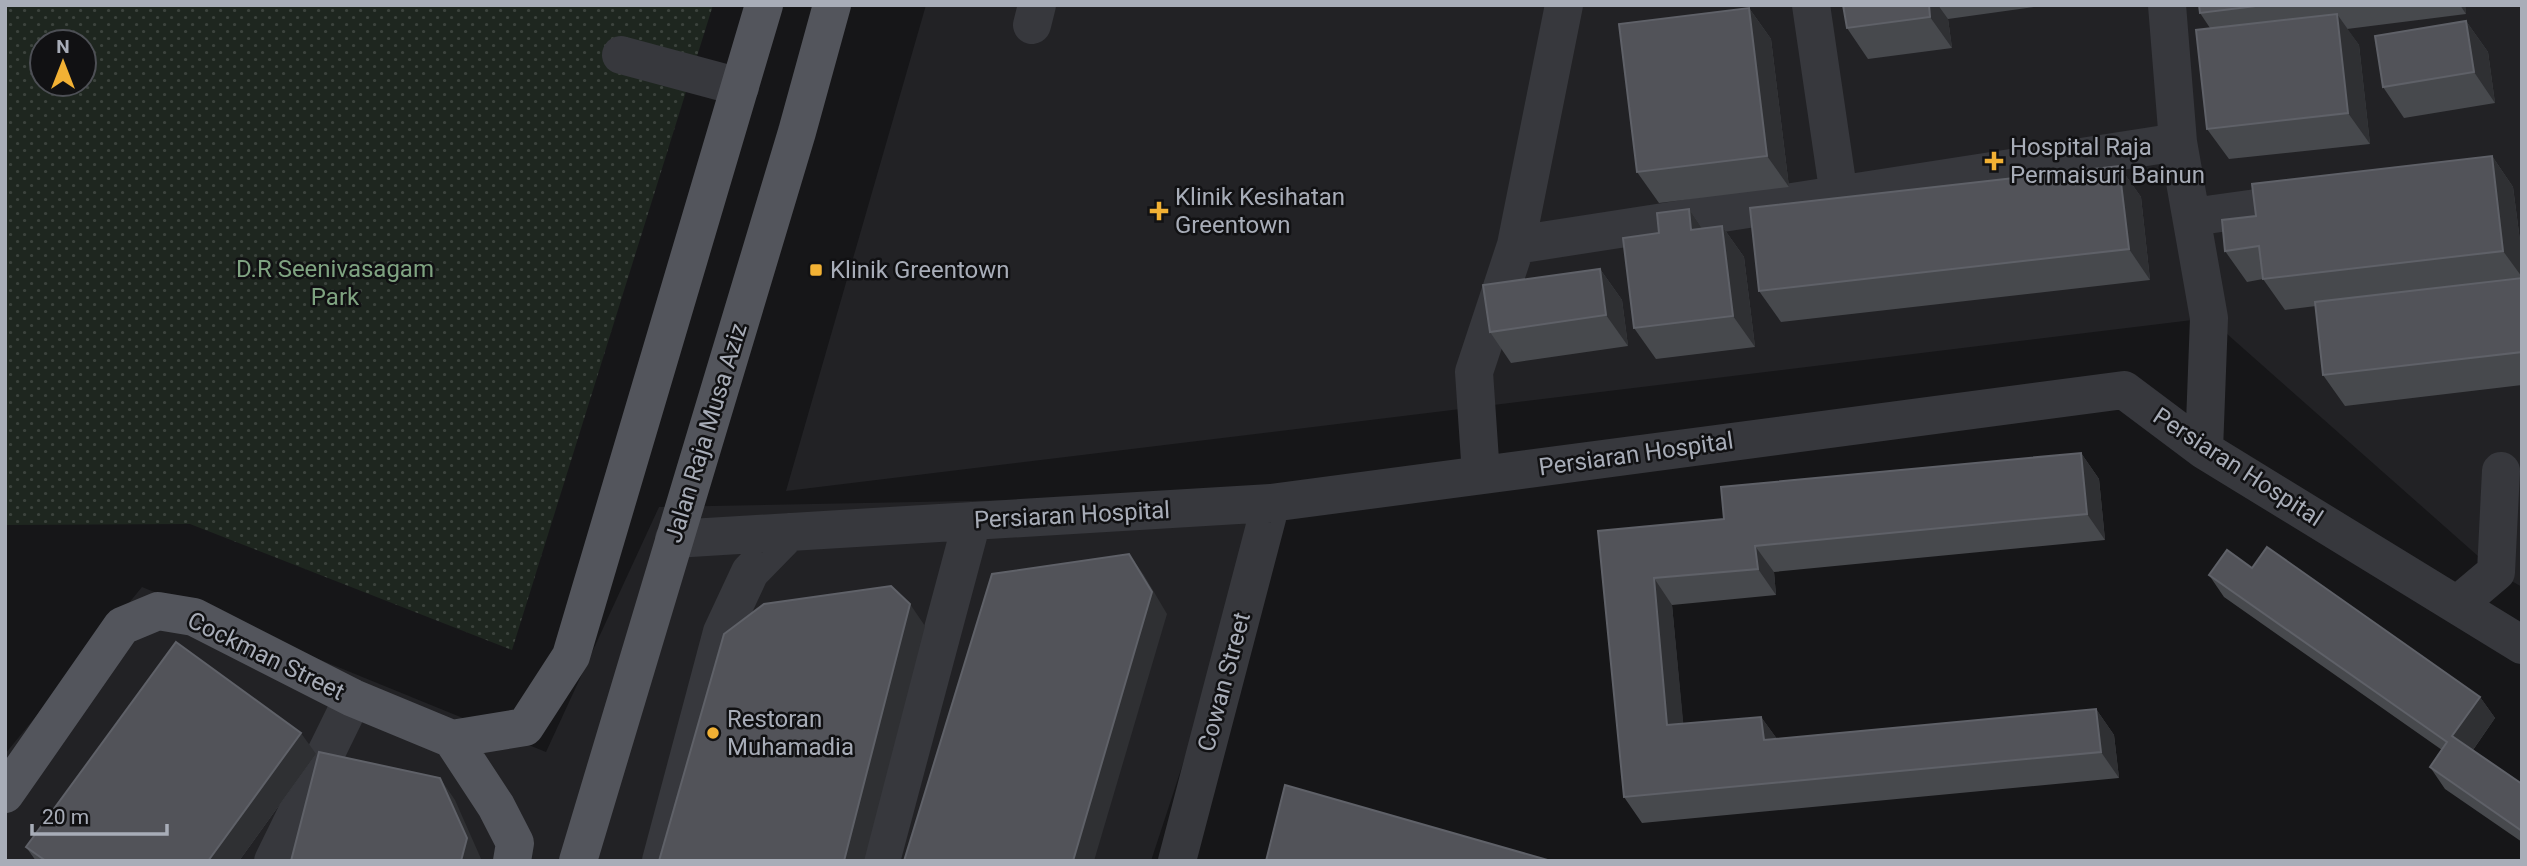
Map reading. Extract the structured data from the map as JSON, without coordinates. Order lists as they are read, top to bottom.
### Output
{
  "streets": {
    "main road": ["Jalan Raja Musa Aziz", "Cockman Street"],
    "street": ["Persiaran Hospital", "Cowan Street"]
  },
  "crossings": [
    ["Jalan Raja Musa Aziz", "Persiaran Hospital"],
    ["Persiaran Hospital", "Cowan Street"]
  ],
  "parks": ["D.R Seenivasagam Park"],
  "places": {
    "health": ["Hospital Raja Permaisuri Bainun", "Klinik Kesihatan Greentown"],
    "transit": ["Klinik Greentown"],
    "other": ["Restoran Muhamadia"]
  },
  "scale_bar": "20 m",
  "north": "top"
}
